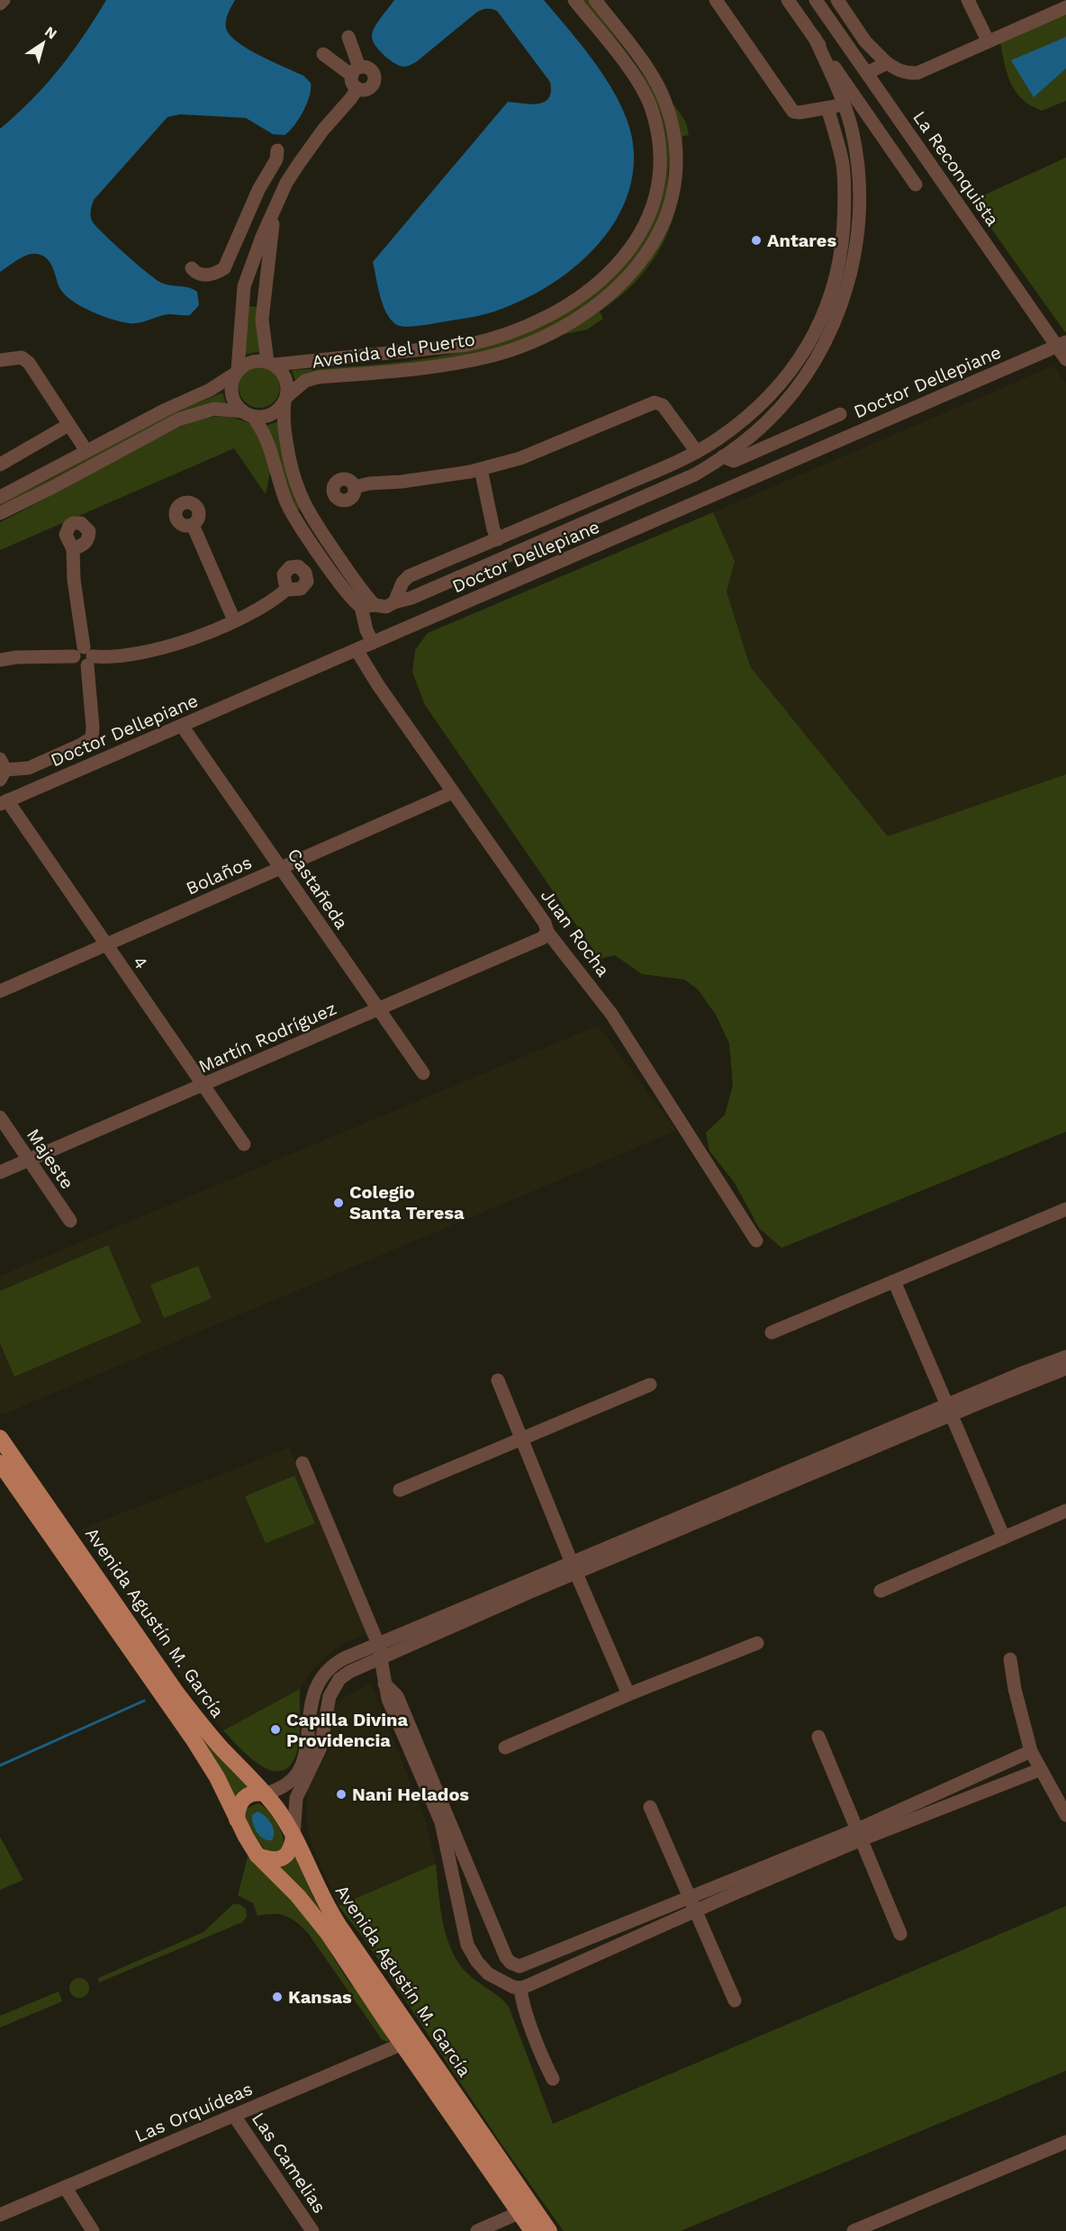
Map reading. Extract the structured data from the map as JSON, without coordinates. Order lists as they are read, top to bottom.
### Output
{
  "streets": {
    "main road": ["Avenida Agustín M. García"],
    "street": [
      "La Reconquista",
      "Avenida del Puerto",
      "Doctor Dellepiane",
      "Bolaños",
      "Castañeda",
      "Juan Rocha",
      "4",
      "Martín Rodríguez",
      "Majeste",
      "Las Orquídeas",
      "Las Camelias"
    ]
  },
  "crossings": [
    ["La Reconquista", "Doctor Dellepiane"],
    ["Doctor Dellepiane", "Castañeda"],
    ["Doctor Dellepiane", "Juan Rocha"],
    ["Doctor Dellepiane", "4"],
    ["Bolaños", "Castañeda"],
    ["Bolaños", "Juan Rocha"],
    ["Bolaños", "4"],
    ["Castañeda", "Martín Rodríguez"],
    ["Juan Rocha", "Martín Rodríguez"],
    ["4", "Martín Rodríguez"],
    ["Martín Rodríguez", "Majeste"],
    ["Avenida Agustín M. García", "Las Orquídeas"],
    ["Las Orquídeas", "Las Camelias"]
  ],
  "places": [
    "Antares",
    "Colegio Santa Teresa",
    "Capilla Divina Providencia",
    "Nani Helados",
    "Kansas"
  ],
  "north": "top right"
}
